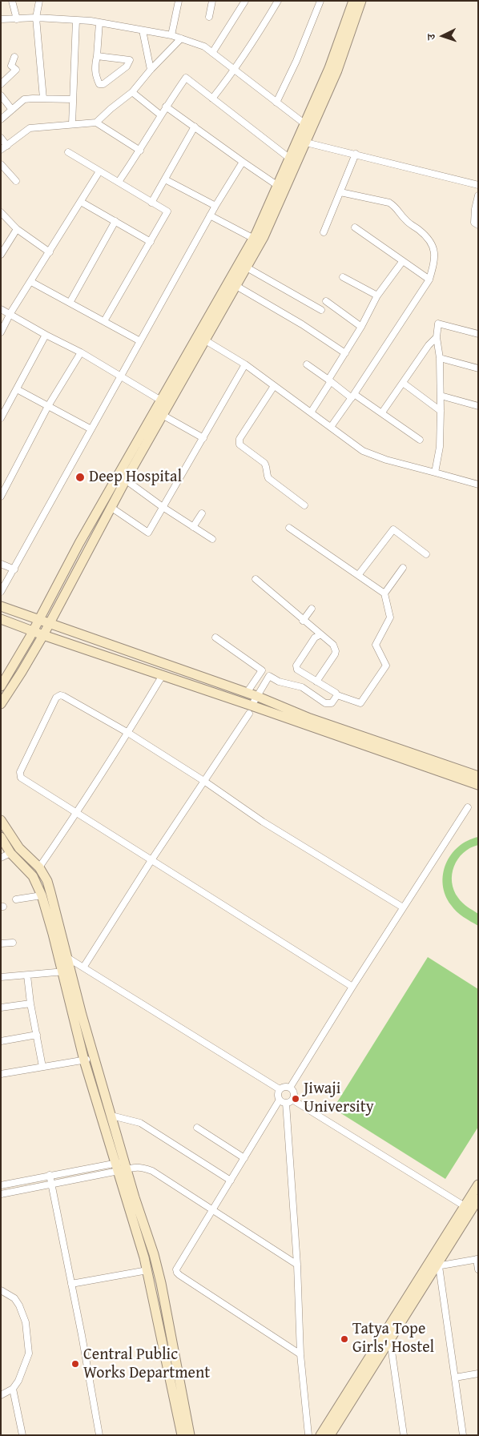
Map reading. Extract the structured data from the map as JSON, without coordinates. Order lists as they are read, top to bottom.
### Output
{
  "places": [
    "Deep Hospital",
    "Jiwaji University",
    "Tatya Tope Girls' Hostel",
    "Central Public Works Department"
  ],
  "north": "left"
}
